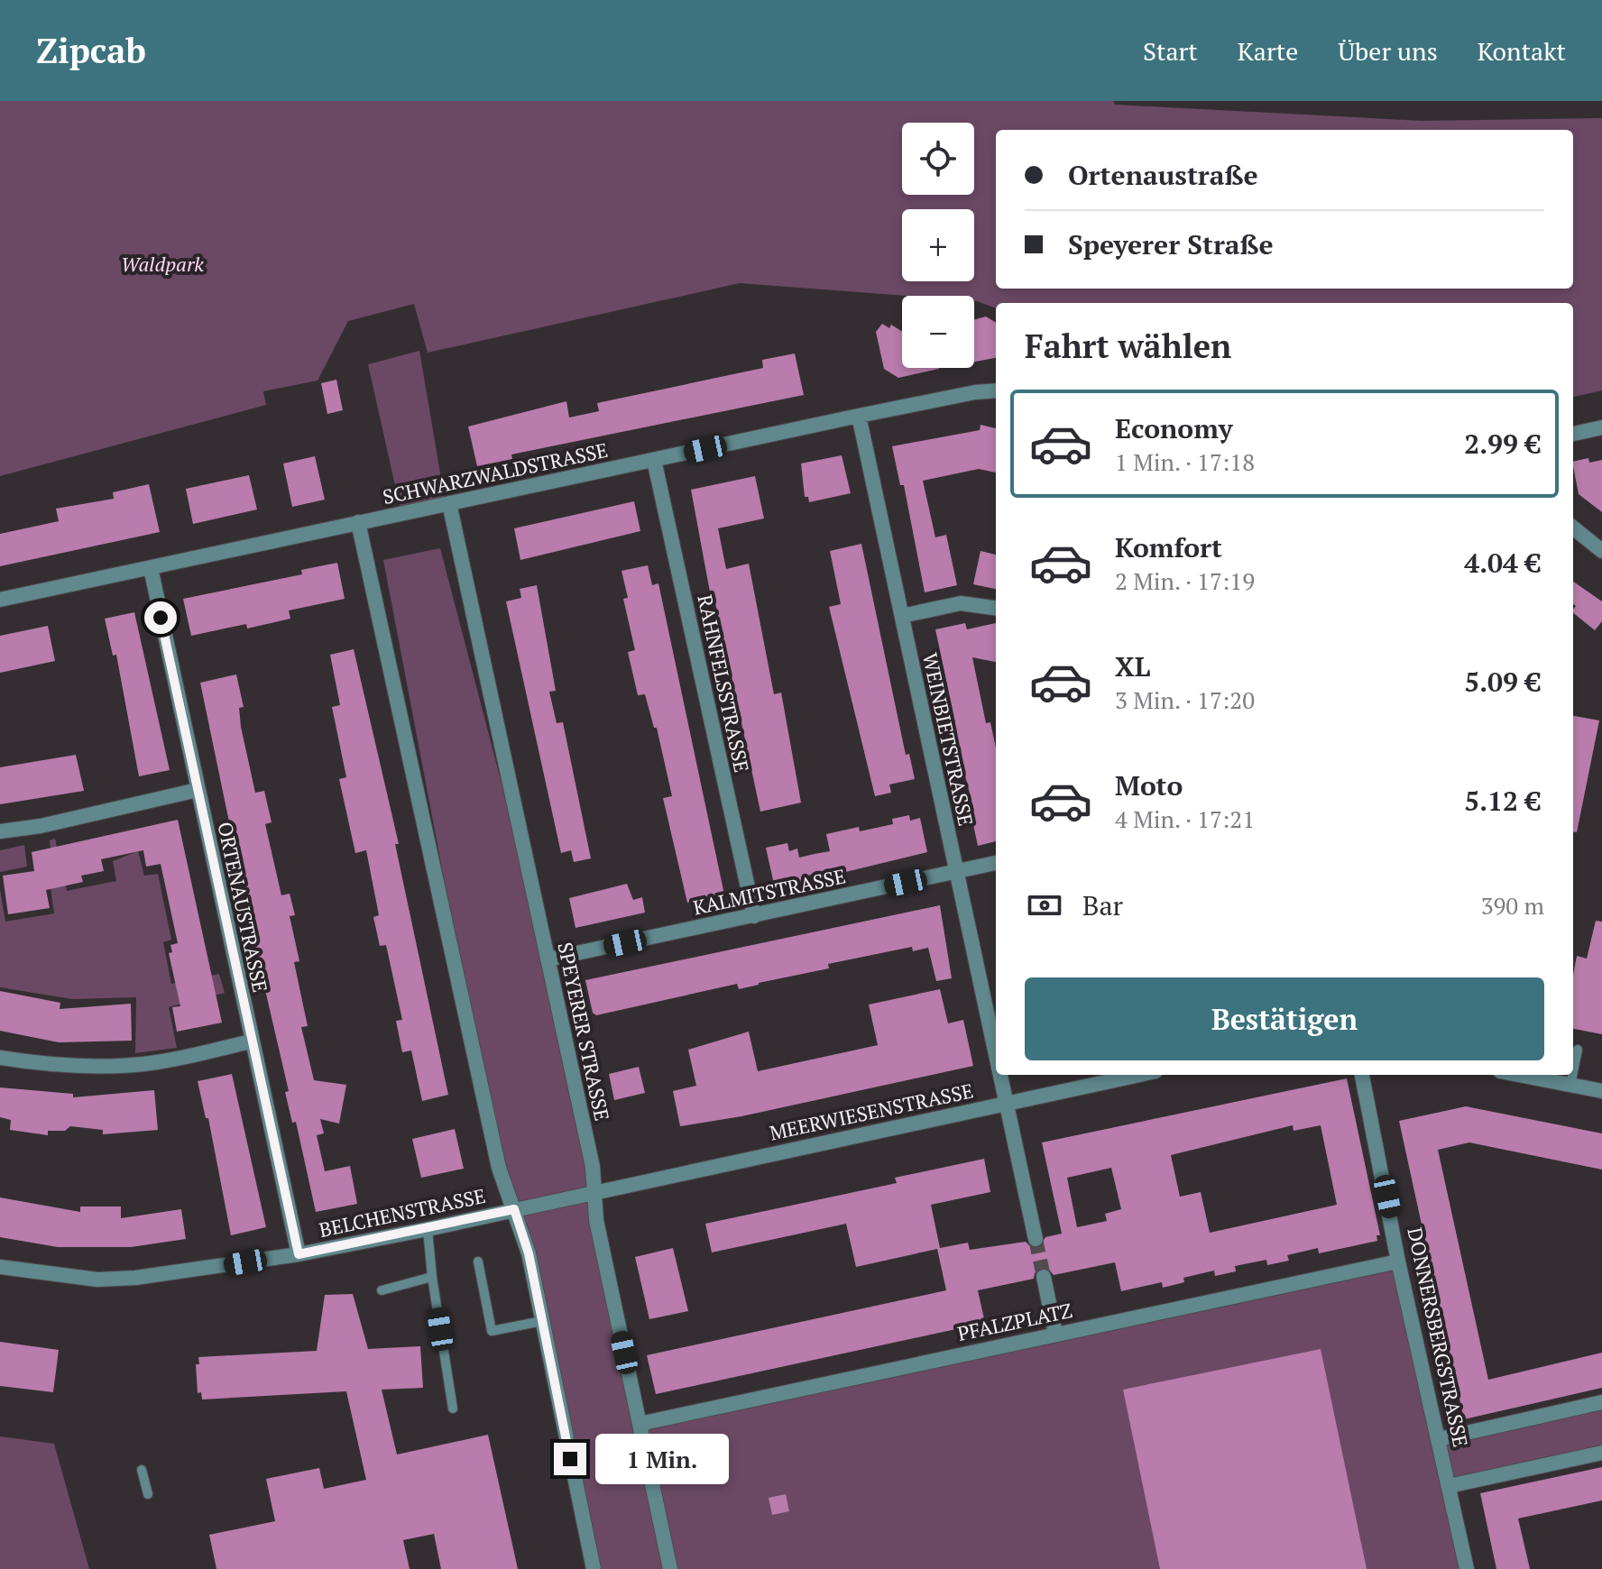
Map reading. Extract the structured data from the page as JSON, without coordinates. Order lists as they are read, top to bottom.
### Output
{
  "streets": {
    "street": [
      "SCHWARZWALDSTRASSE",
      "RAHNFELSSTRASSE",
      "WEINBIETSTRASSE",
      "KALMITSTRASSE",
      "ORTENAUSTRASSE",
      "SPEYERER STRASSE",
      "MEERWIESENSTRASSE",
      "BELCHENSTRASSE",
      "PFALZPLATZ",
      "DONNERSBERGSTRASSE"
    ]
  },
  "crossings": [
    ["SCHWARZWALDSTRASSE", "RAHNFELSSTRASSE"],
    ["SCHWARZWALDSTRASSE", "WEINBIETSTRASSE"],
    ["SCHWARZWALDSTRASSE", "ORTENAUSTRASSE"],
    ["SCHWARZWALDSTRASSE", "SPEYERER STRASSE"],
    ["RAHNFELSSTRASSE", "KALMITSTRASSE"],
    ["WEINBIETSTRASSE", "KALMITSTRASSE"],
    ["WEINBIETSTRASSE", "MEERWIESENSTRASSE"],
    ["KALMITSTRASSE", "SPEYERER STRASSE"],
    ["ORTENAUSTRASSE", "BELCHENSTRASSE"],
    ["SPEYERER STRASSE", "MEERWIESENSTRASSE"],
    ["SPEYERER STRASSE", "BELCHENSTRASSE"],
    ["SPEYERER STRASSE", "PFALZPLATZ"],
    ["MEERWIESENSTRASSE", "BELCHENSTRASSE"],
    ["PFALZPLATZ", "DONNERSBERGSTRASSE"]
  ],
  "parks": ["Waldpark"],
  "page": {
    "header": "Zipcab",
    "nav": [
      "Start",
      "Karte",
      "Über uns",
      "Kontakt"
    ],
    "map_buttons": ["+", "−"],
    "banner": ["Ortenaustraße", "Speyerer Straße"],
    "heading": "Fahrt wählen",
    "list": [
      {
        "name": "Economy",
        "note": "1 Min. · 17:18",
        "value": "2.99 €"
      },
      {
        "name": "Komfort",
        "note": "2 Min. · 17:19",
        "value": "4.04 €"
      },
      {
        "name": "XL",
        "note": "3 Min. · 17:20",
        "value": "5.09 €"
      },
      {
        "name": "Moto",
        "note": "4 Min. · 17:21",
        "value": "5.12 €"
      }
    ],
    "pay": ["Bar", "390 m"],
    "buttons": "Bestätigen",
    "bubble": "1 Min."
  }
}
